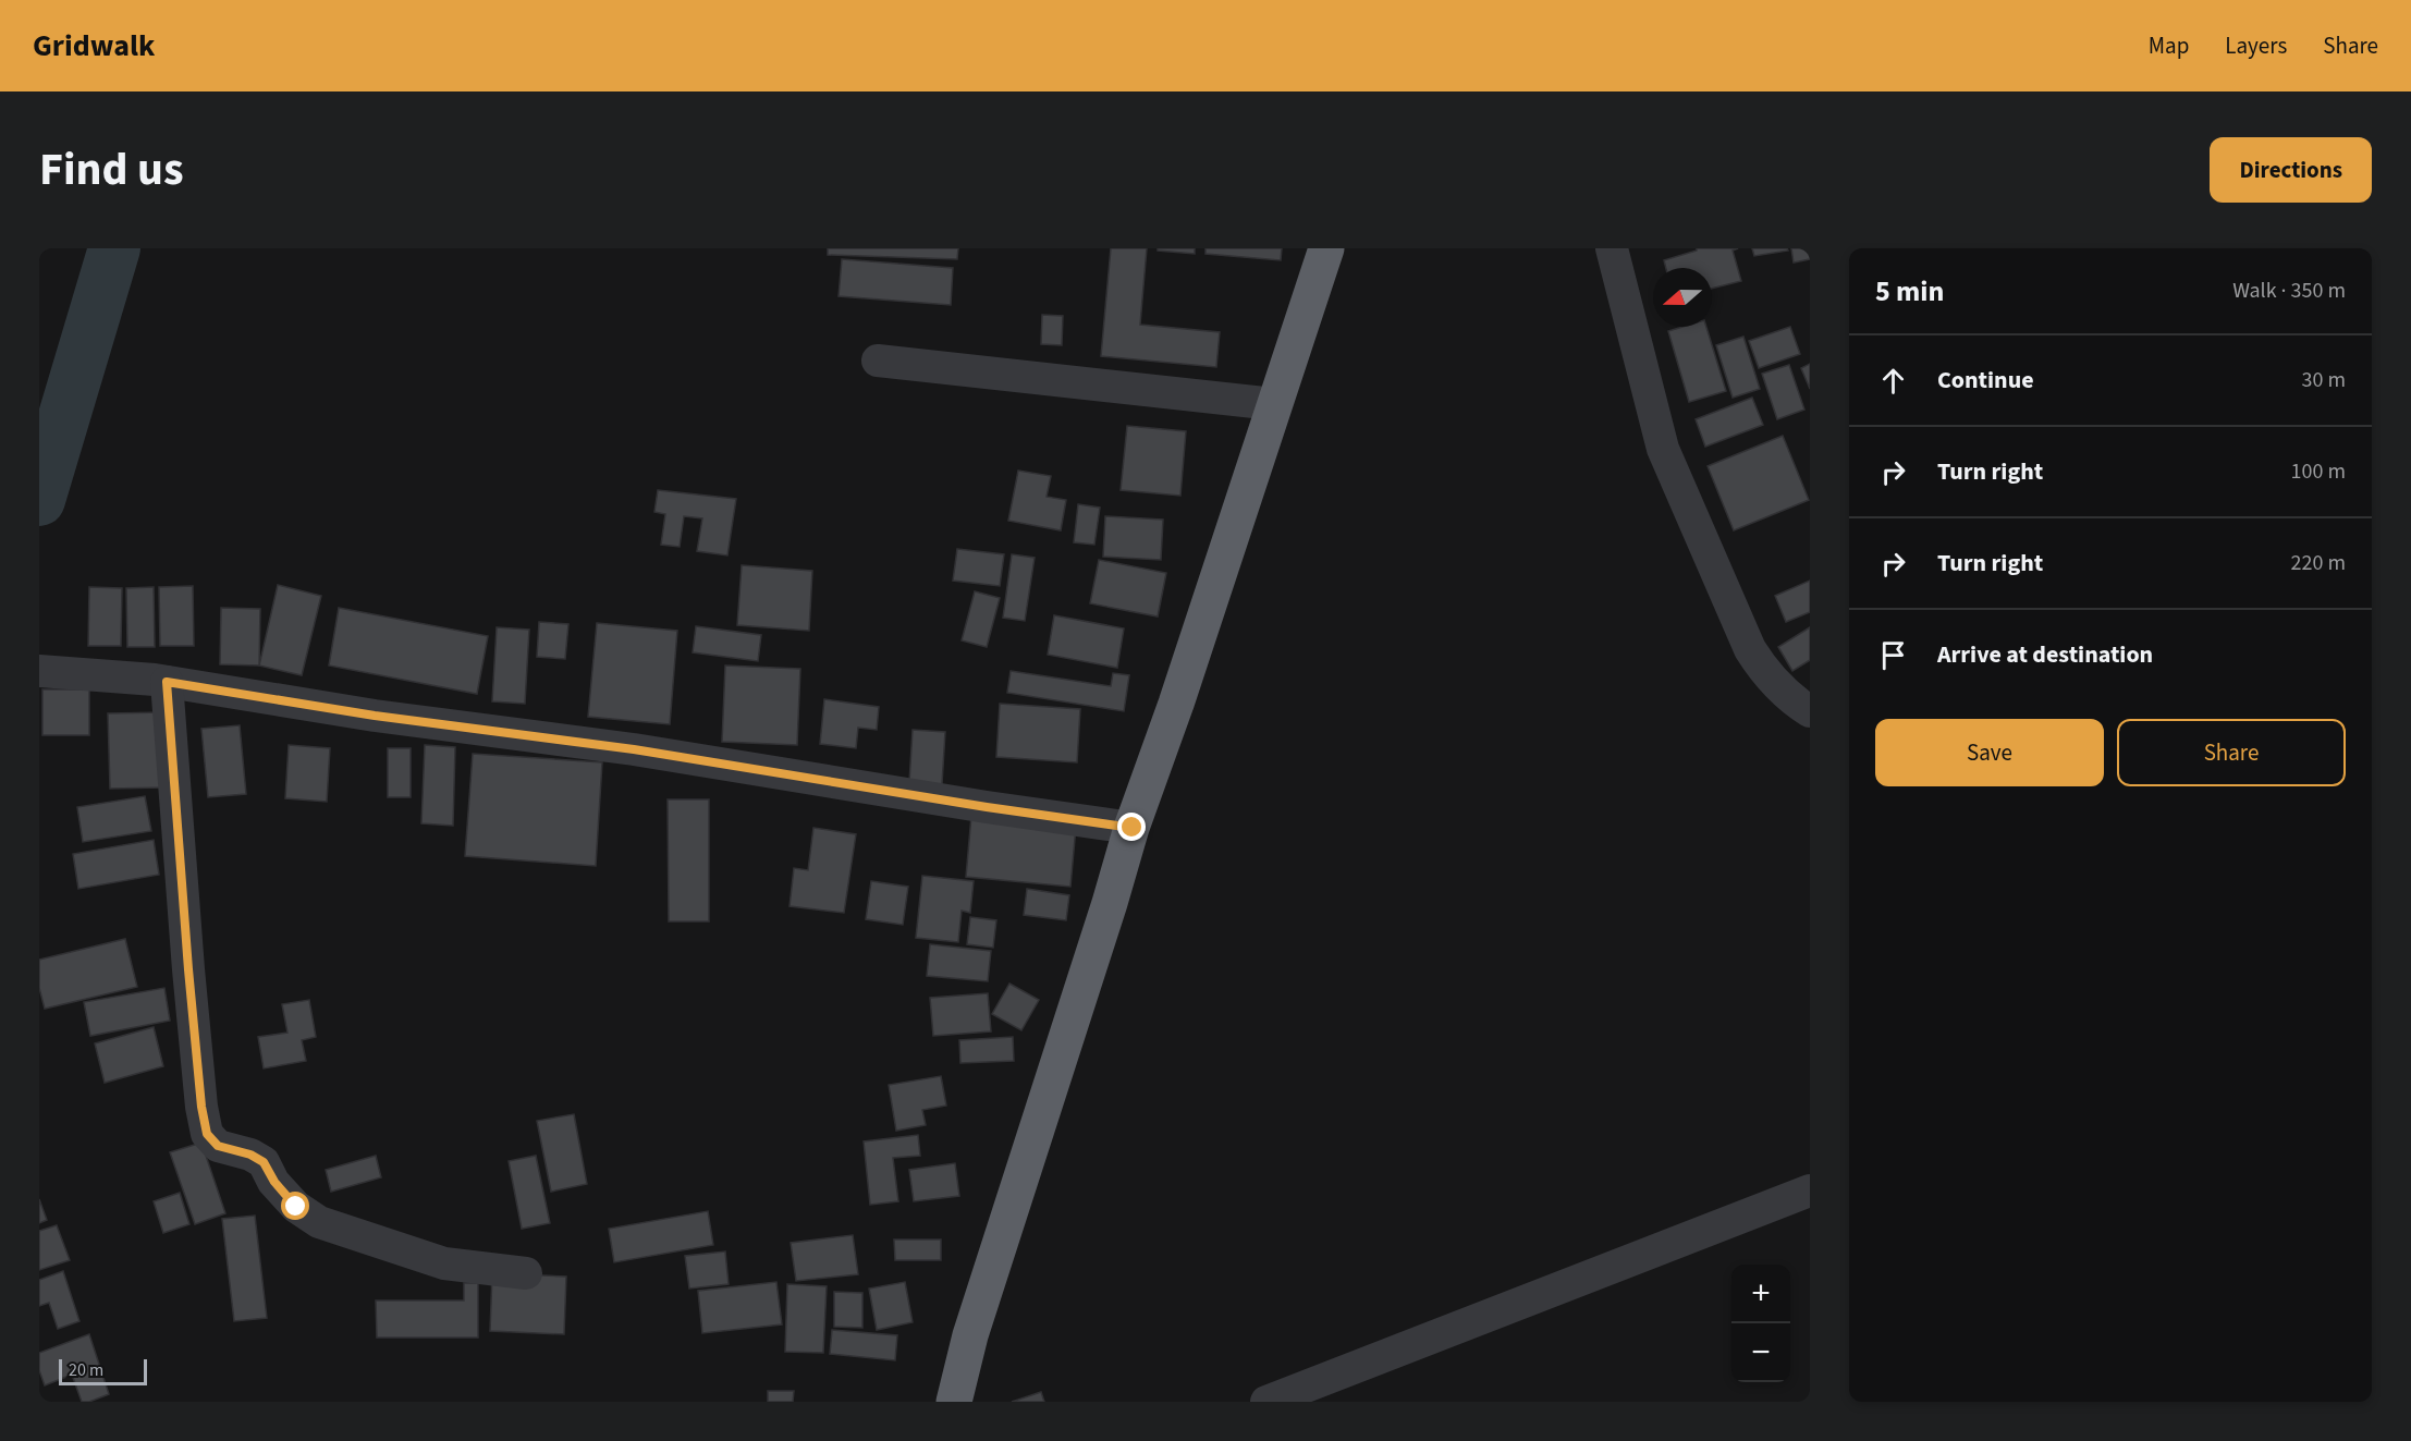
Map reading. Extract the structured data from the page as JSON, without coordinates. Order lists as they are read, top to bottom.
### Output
{
  "scale_bar": "20 m",
  "north": "left",
  "page": {
    "header": "Gridwalk",
    "nav": ["Map", "Layers", "Share"],
    "title": "Find us",
    "buttons": [
      "Directions",
      ["Save", "Share"]
    ],
    "heading": ["5 min", "Walk · 350 m"],
    "list": [
      ["Continue", "30 m"],
      ["Turn right", "100 m"],
      ["Turn right", "220 m"],
      "Arrive at destination"
    ],
    "map_buttons": ["+", "−"],
    "scale": "20 m"
  }
}
